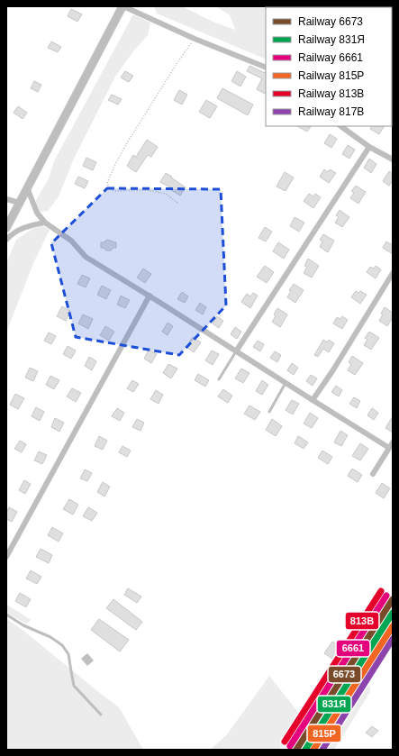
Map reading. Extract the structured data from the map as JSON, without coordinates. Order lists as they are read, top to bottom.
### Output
{
  "lines": [
    "rail line 813В",
    "rail line 6661",
    "rail line 6673",
    "rail line 831Я",
    "rail line 815Р",
    "rail line 817В"
  ],
  "legend": [
    "Railway 6673",
    "Railway 831Я",
    "Railway 6661",
    "Railway 815Р",
    "Railway 813В",
    "Railway 817В"
  ]
}
